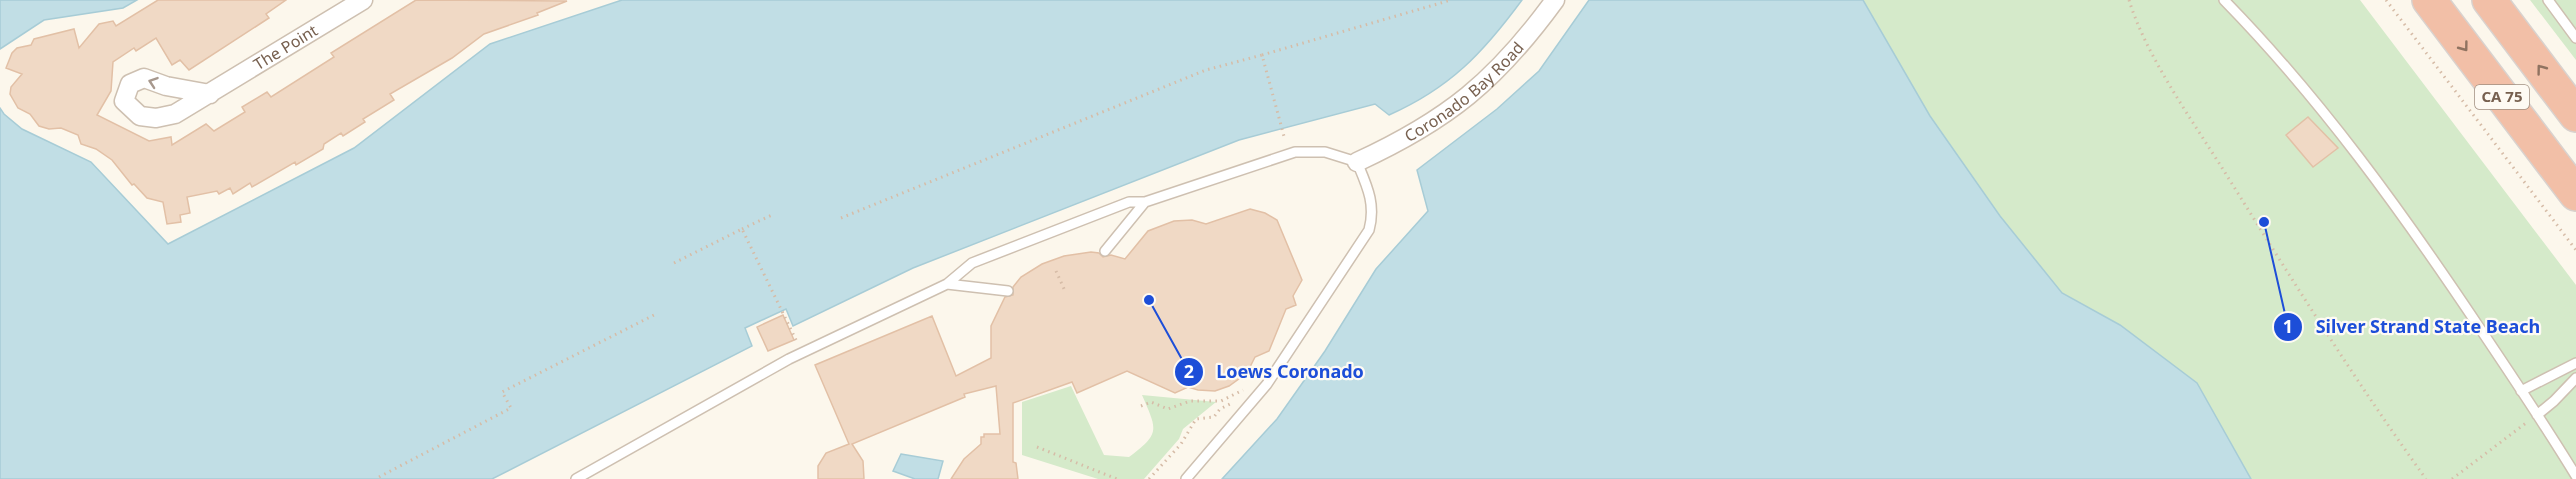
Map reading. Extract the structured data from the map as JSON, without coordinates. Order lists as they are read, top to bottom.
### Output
{
  "streets": {
    "highway": ["CA 75"],
    "street": ["The Point", "Coronado Bay Road"]
  },
  "places": ["Silver Strand State Beach", "Loews Coronado"]
}
